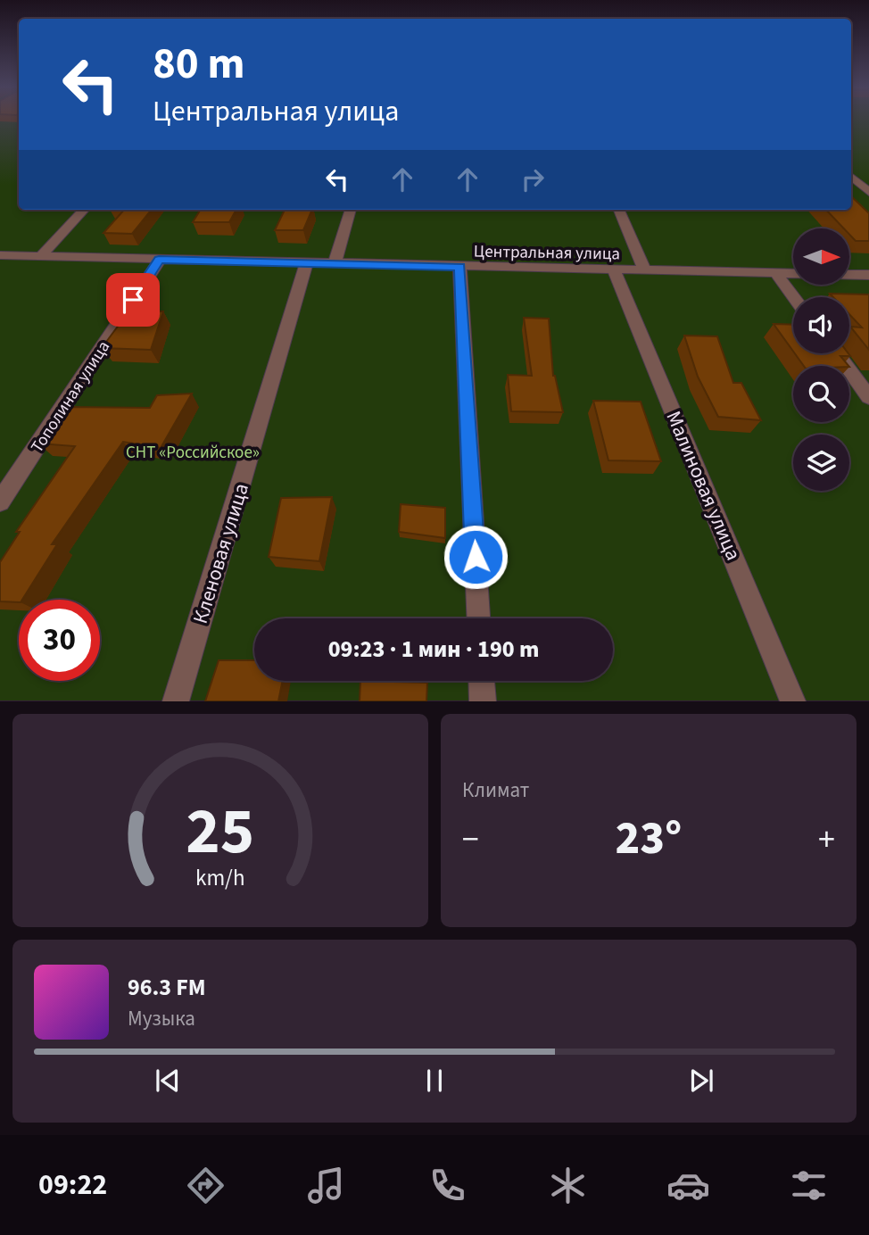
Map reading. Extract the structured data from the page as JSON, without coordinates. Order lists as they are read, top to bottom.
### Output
{
  "streets": {
    "street": [
      "Центральная улица",
      "Тополиная улица",
      "Малиновая улица",
      "Кленовая улица"
    ]
  },
  "crossings": [
    ["Центральная улица", "Тополиная улица"],
    ["Центральная улица", "Малиновая улица"],
    ["Центральная улица", "Кленовая улица"]
  ],
  "parks": ["СНТ «Российское»"],
  "north": "right",
  "page": {
    "turn": ["80 m", "Центральная улица"],
    "limit": "30",
    "trip": "09:23 · 1 мин · 190 m",
    "tile": "Климат",
    "heat": ["−", "23°", "+"],
    "song": ["96.3 FM", "Музыка"],
    "tabs": "09:22",
    "gauge": ["25", "km/h"]
  }
}
